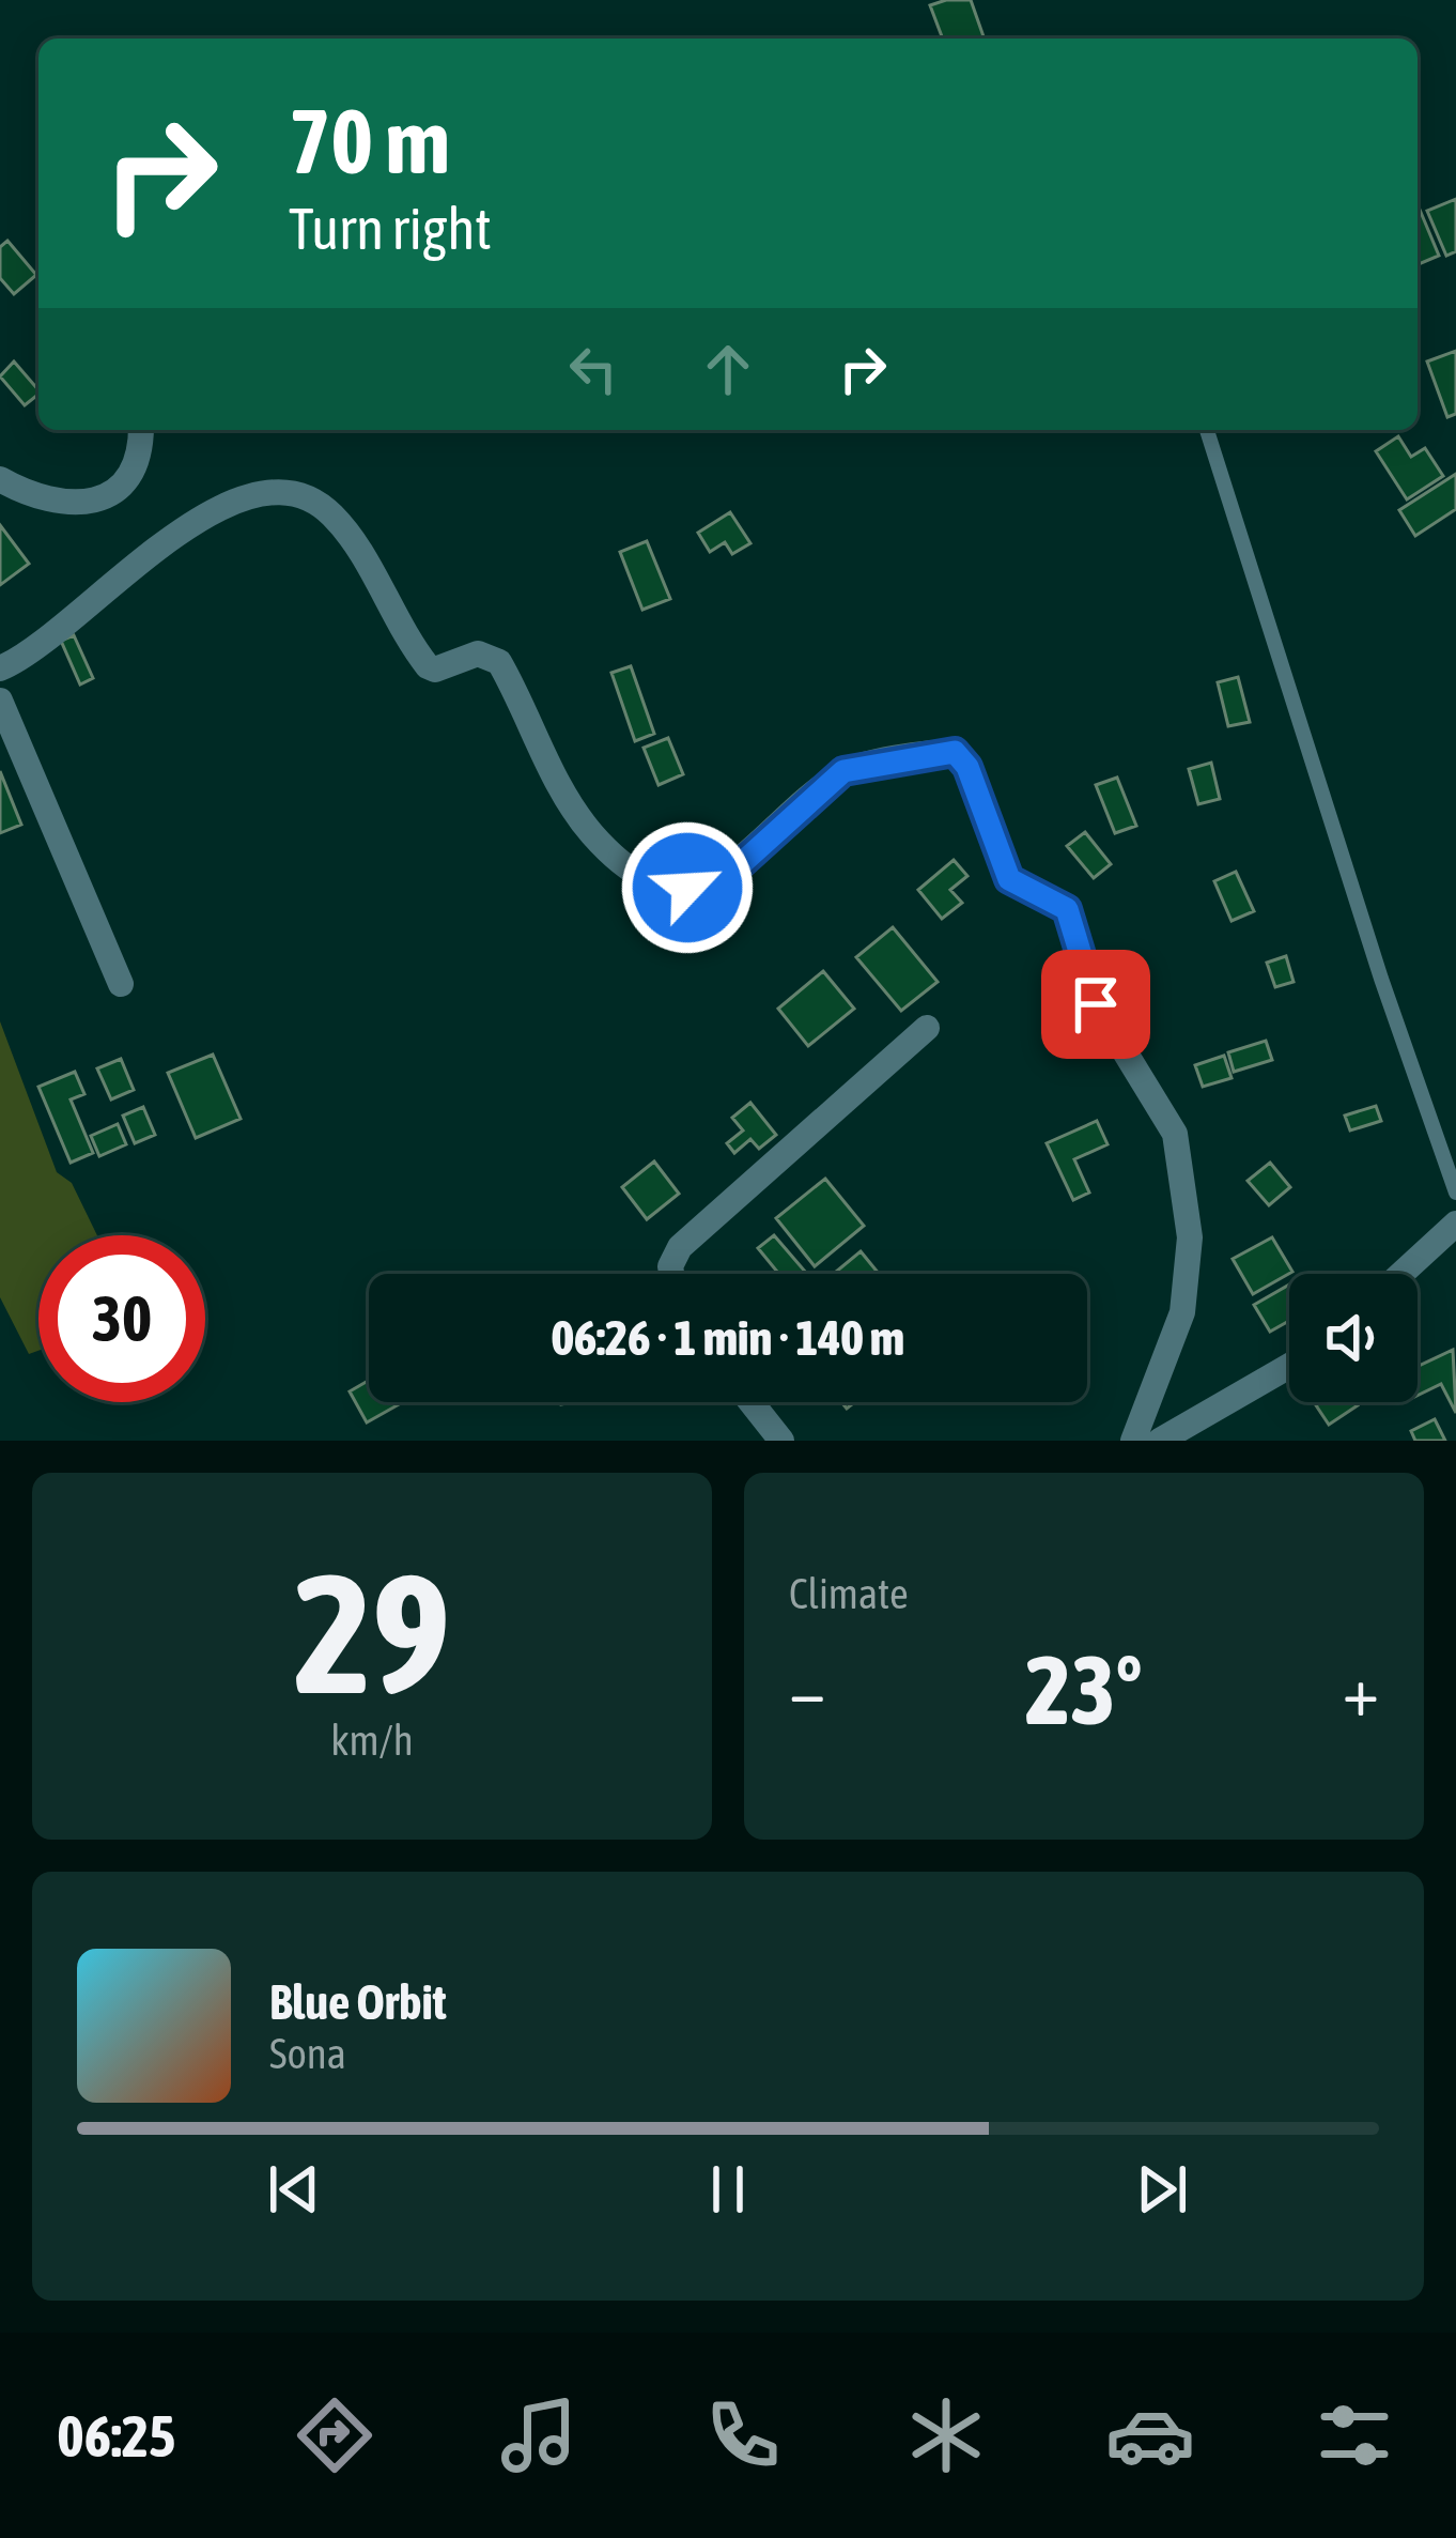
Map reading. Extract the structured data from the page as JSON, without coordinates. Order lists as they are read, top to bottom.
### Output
{
  "page": {
    "turn": ["70 m", "Turn right"],
    "limit": "30",
    "trip": "06:26 · 1 min · 140 m",
    "tile": [
      ["29", "km/h"],
      "Climate"
    ],
    "heat": ["−", "23°", "+"],
    "song": ["Blue Orbit", "Sona"],
    "tabs": "06:25"
  }
}
